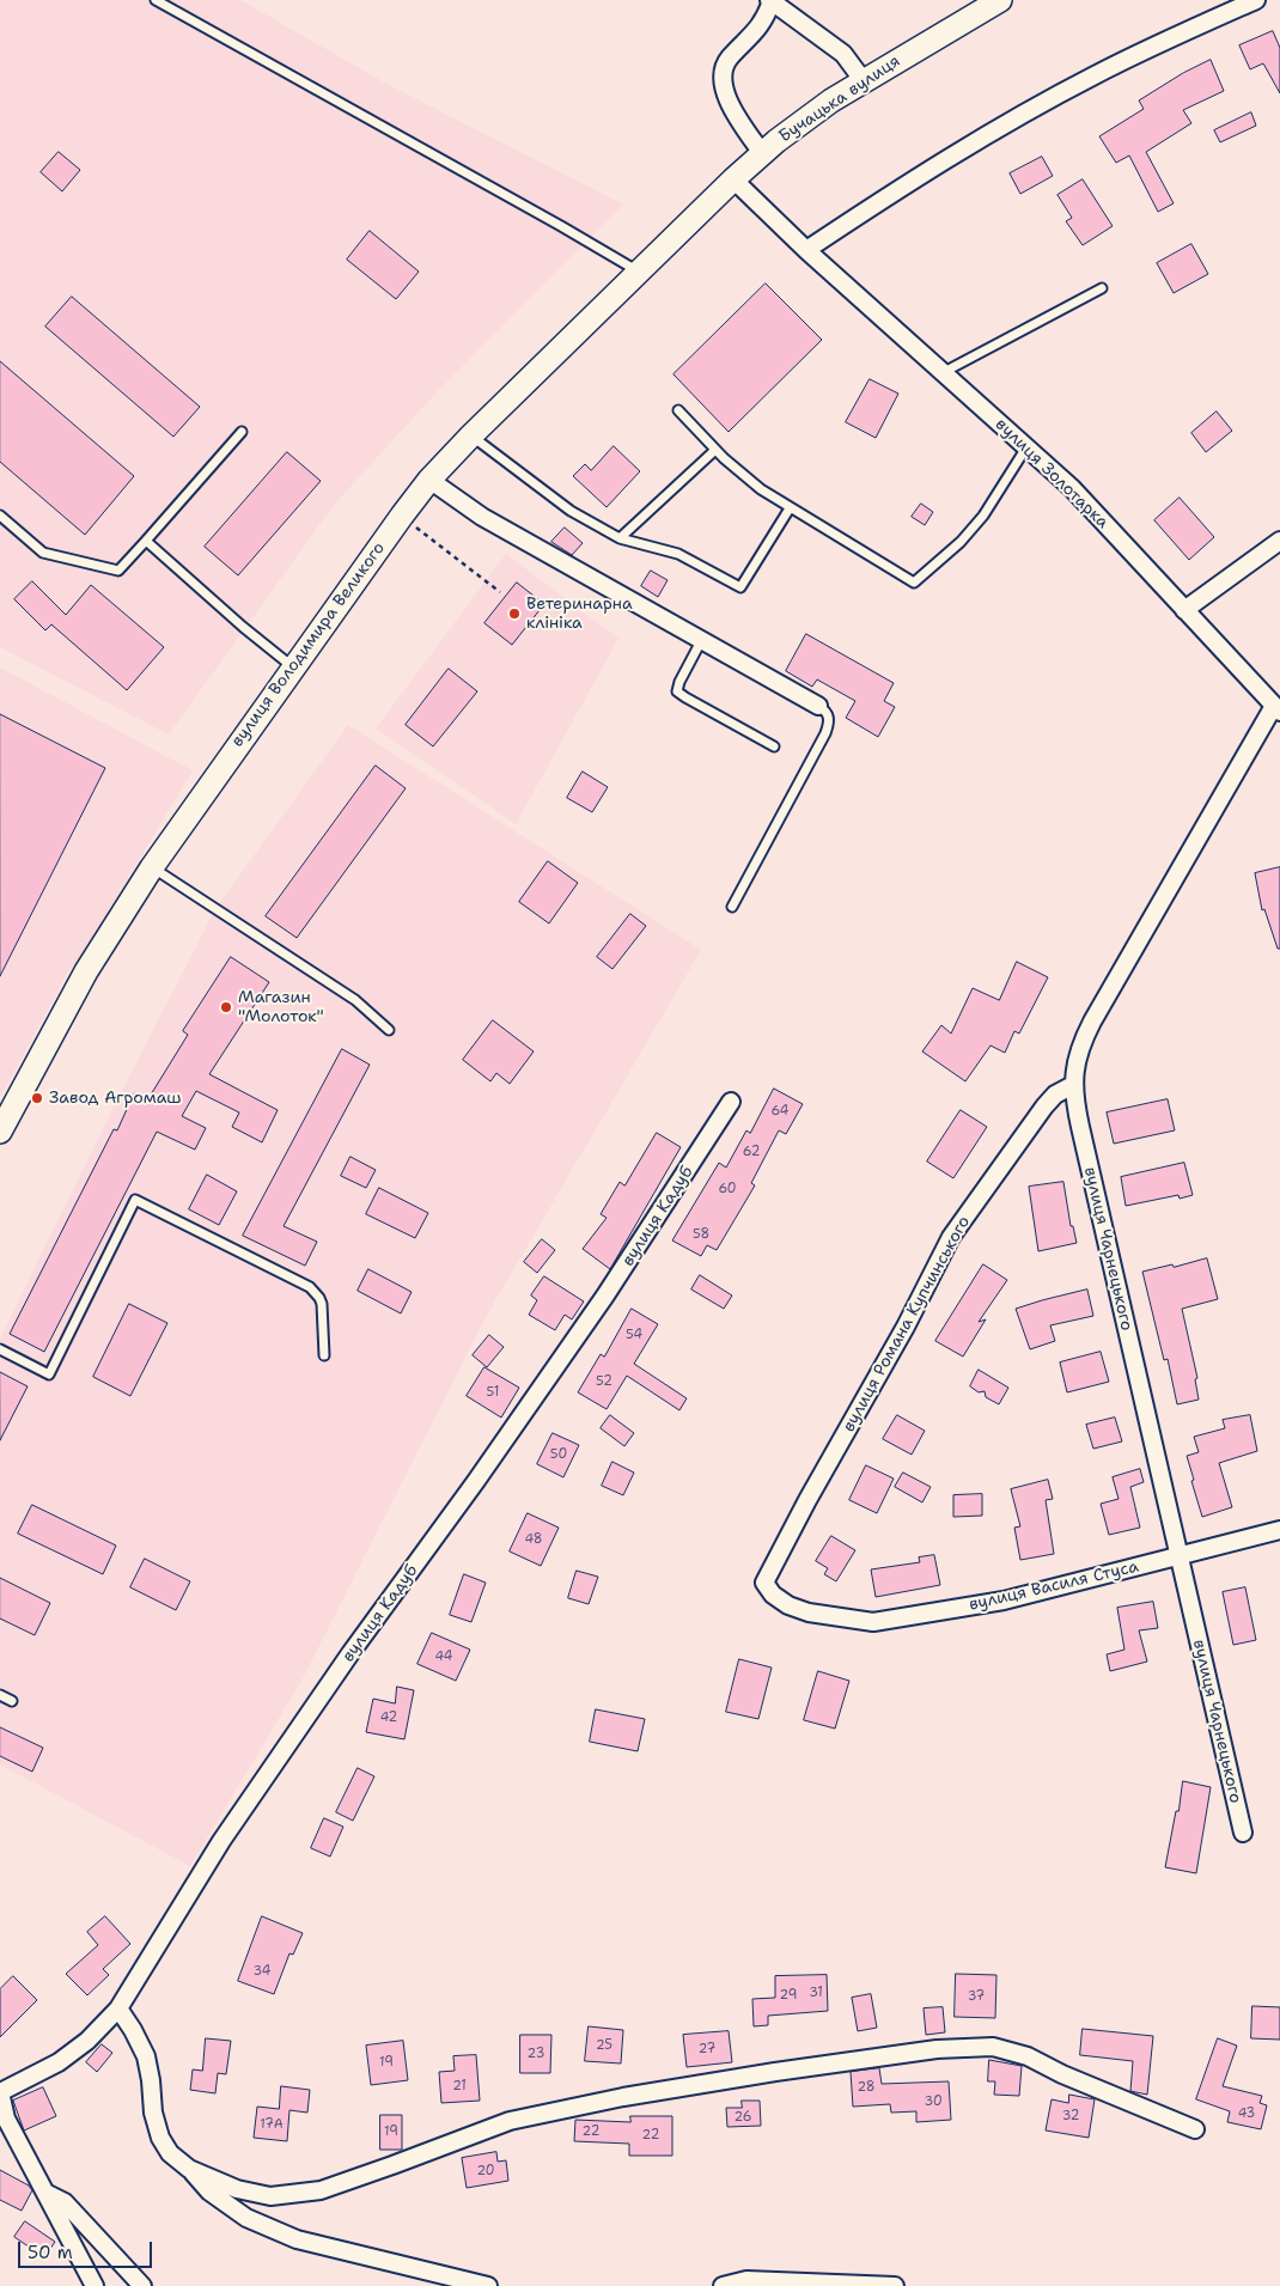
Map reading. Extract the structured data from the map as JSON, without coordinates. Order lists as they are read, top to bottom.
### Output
{
  "streets": {
    "main road": ["Бучацька вулиця", "вулиця Володимира Великого"],
    "street": [
      "вулиця Золотарка",
      "вулиця Кадуб",
      "вулиця Чарнецького",
      "вулиця Романа Купчинського",
      "вулиця Василя Стуса"
    ]
  },
  "crossings": [
    ["Бучацька вулиця", "вулиця Золотарка"],
    ["Бучацька вулиця", "вулиця Володимира Великого"],
    ["вулиця Золотарка", "вулиця Чарнецького"],
    ["вулиця Чарнецького", "вулиця Романа Купчинського"],
    ["вулиця Чарнецького", "вулиця Василя Стуса"],
    ["вулиця Романа Купчинського", "вулиця Василя Стуса"]
  ],
  "places": ["Ветеринарна клініка", "Магазин \"Молоток\"", "Завод Агромаш"],
  "house_numbers": [
    "64",
    "62",
    "60",
    "58",
    "54",
    "52",
    "51",
    "50",
    "48",
    "44",
    "42",
    "34",
    "31",
    "29",
    "37",
    "25",
    "27",
    "23",
    "19",
    "21",
    "28",
    "30",
    "43",
    "32",
    "26",
    "17А",
    "19",
    "22",
    "22",
    "20"
  ],
  "scale_bar": "50 m"
}
